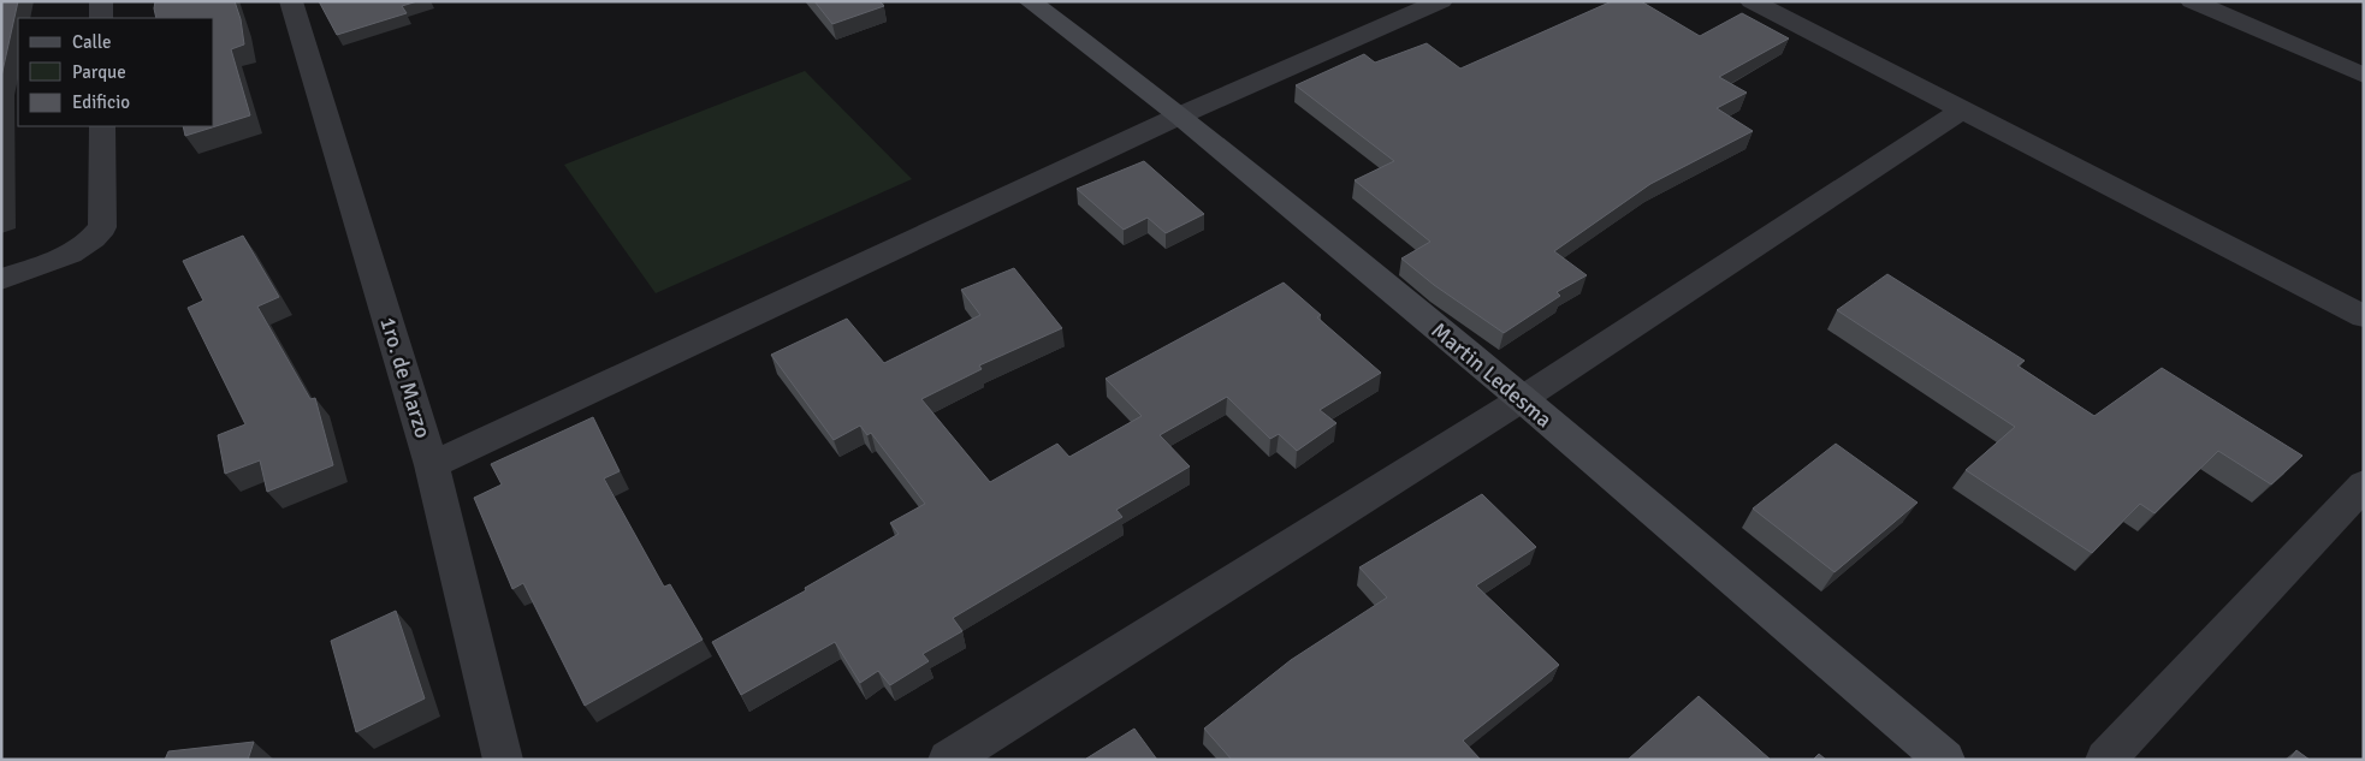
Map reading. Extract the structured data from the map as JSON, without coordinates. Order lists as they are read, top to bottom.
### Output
{
  "streets": {
    "street": ["Martin Ledesma", "1ro. de Marzo"]
  },
  "legend": ["Calle", "Parque", "Edificio"]
}
